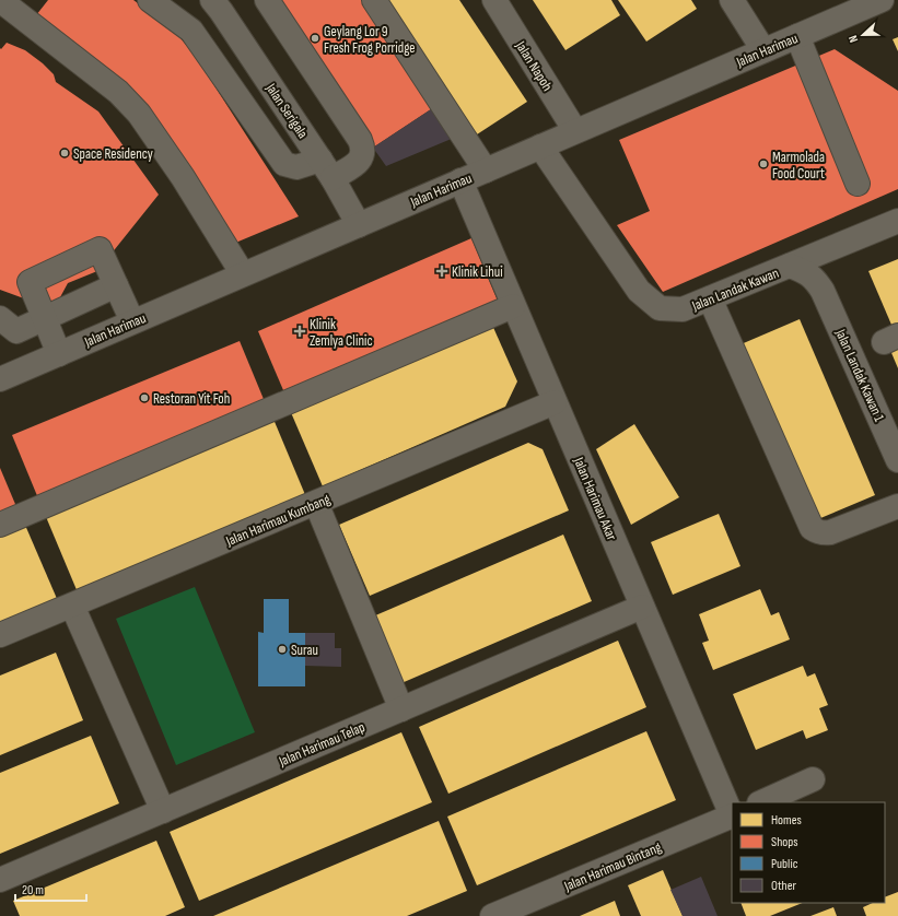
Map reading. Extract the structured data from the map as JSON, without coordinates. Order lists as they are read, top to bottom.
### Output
{
  "streets": {
    "street": [
      "Jalan Harimau",
      "Jalan Napoh",
      "Jalan Serigala",
      "Jalan Landak Kawan",
      "Jalan Landak Kawan 1",
      "Jalan Harimau Akar",
      "Jalan Harimau Kumbang",
      "Jalan Harimau Telap",
      "Jalan Harimau Bintang"
    ]
  },
  "crossings": [
    ["Jalan Harimau", "Jalan Napoh"],
    ["Jalan Harimau", "Jalan Serigala"],
    ["Jalan Harimau", "Jalan Landak Kawan"],
    ["Jalan Harimau", "Jalan Harimau Akar"],
    ["Jalan Landak Kawan", "Jalan Landak Kawan 1"],
    ["Jalan Harimau Akar", "Jalan Harimau Kumbang"],
    ["Jalan Harimau Akar", "Jalan Harimau Telap"],
    ["Jalan Harimau Akar", "Jalan Harimau Bintang"]
  ],
  "places": {
    "other": [
      "Geylang Lor 9 Fresh Frog Porridge",
      "Space Residency",
      "Marmolada Food Court",
      "Restoran Yit Foh",
      "Surau"
    ],
    "health": ["Klinik Lihui", "Klinik Zemlya Clinic"]
  },
  "legend": [
    "Homes",
    "Shops",
    "Public",
    "Other"
  ],
  "scale_bar": "20 m",
  "north": "left"
}
